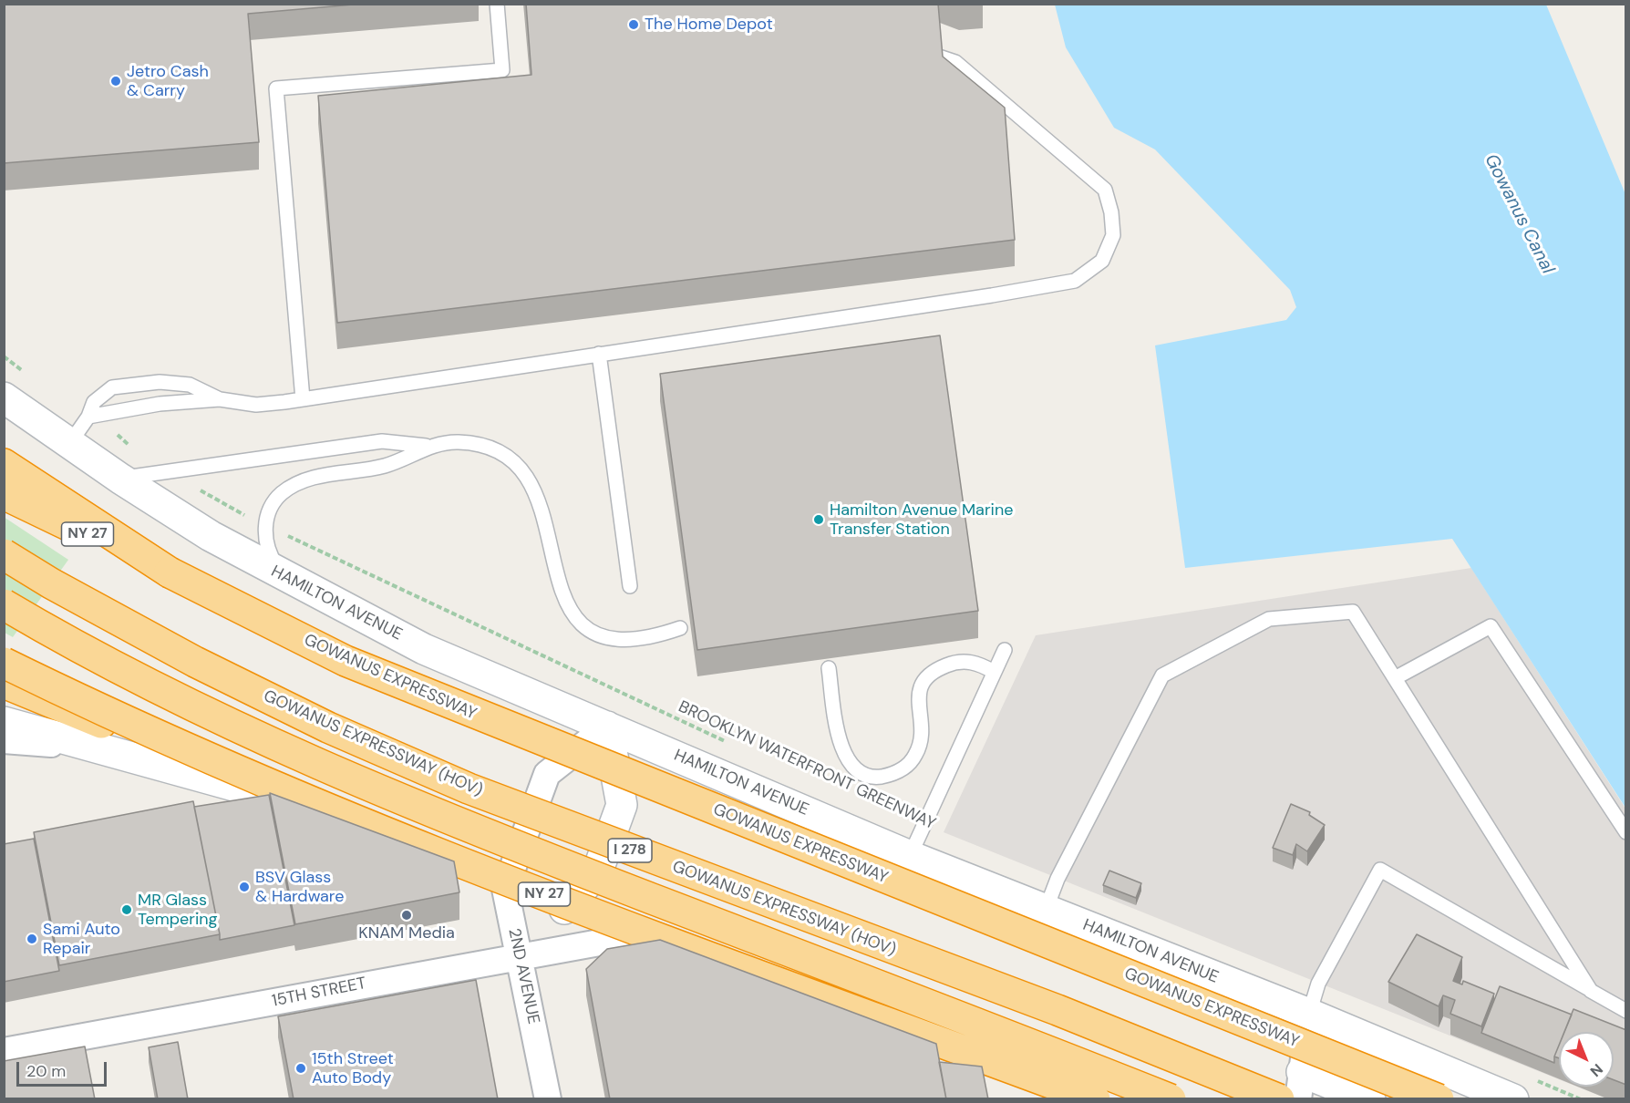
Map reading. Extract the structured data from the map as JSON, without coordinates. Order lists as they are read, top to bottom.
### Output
{
  "streets": {
    "highway": [
      "NY 27",
      "GOWANUS EXPRESSWAY",
      "GOWANUS EXPRESSWAY (HOV)",
      "I 278"
    ],
    "main road": ["HAMILTON AVENUE"],
    "street": ["2ND AVENUE", "15TH STREET"],
    "path": ["BROOKLYN WATERFRONT GREENWAY"]
  },
  "crossings": [
    ["2ND AVENUE", "15TH STREET"]
  ],
  "water": ["Gowanus Canal"],
  "places": [
    "The Home Depot",
    "Jetro Cash & Carry",
    "Hamilton Avenue Marine Transfer Station",
    "BSV Glass & Hardware",
    "MR Glass Tempering",
    "KNAM Media",
    "Sami Auto Repair",
    "15th Street Auto Body"
  ],
  "scale_bar": "20 m",
  "north": "bottom right"
}
